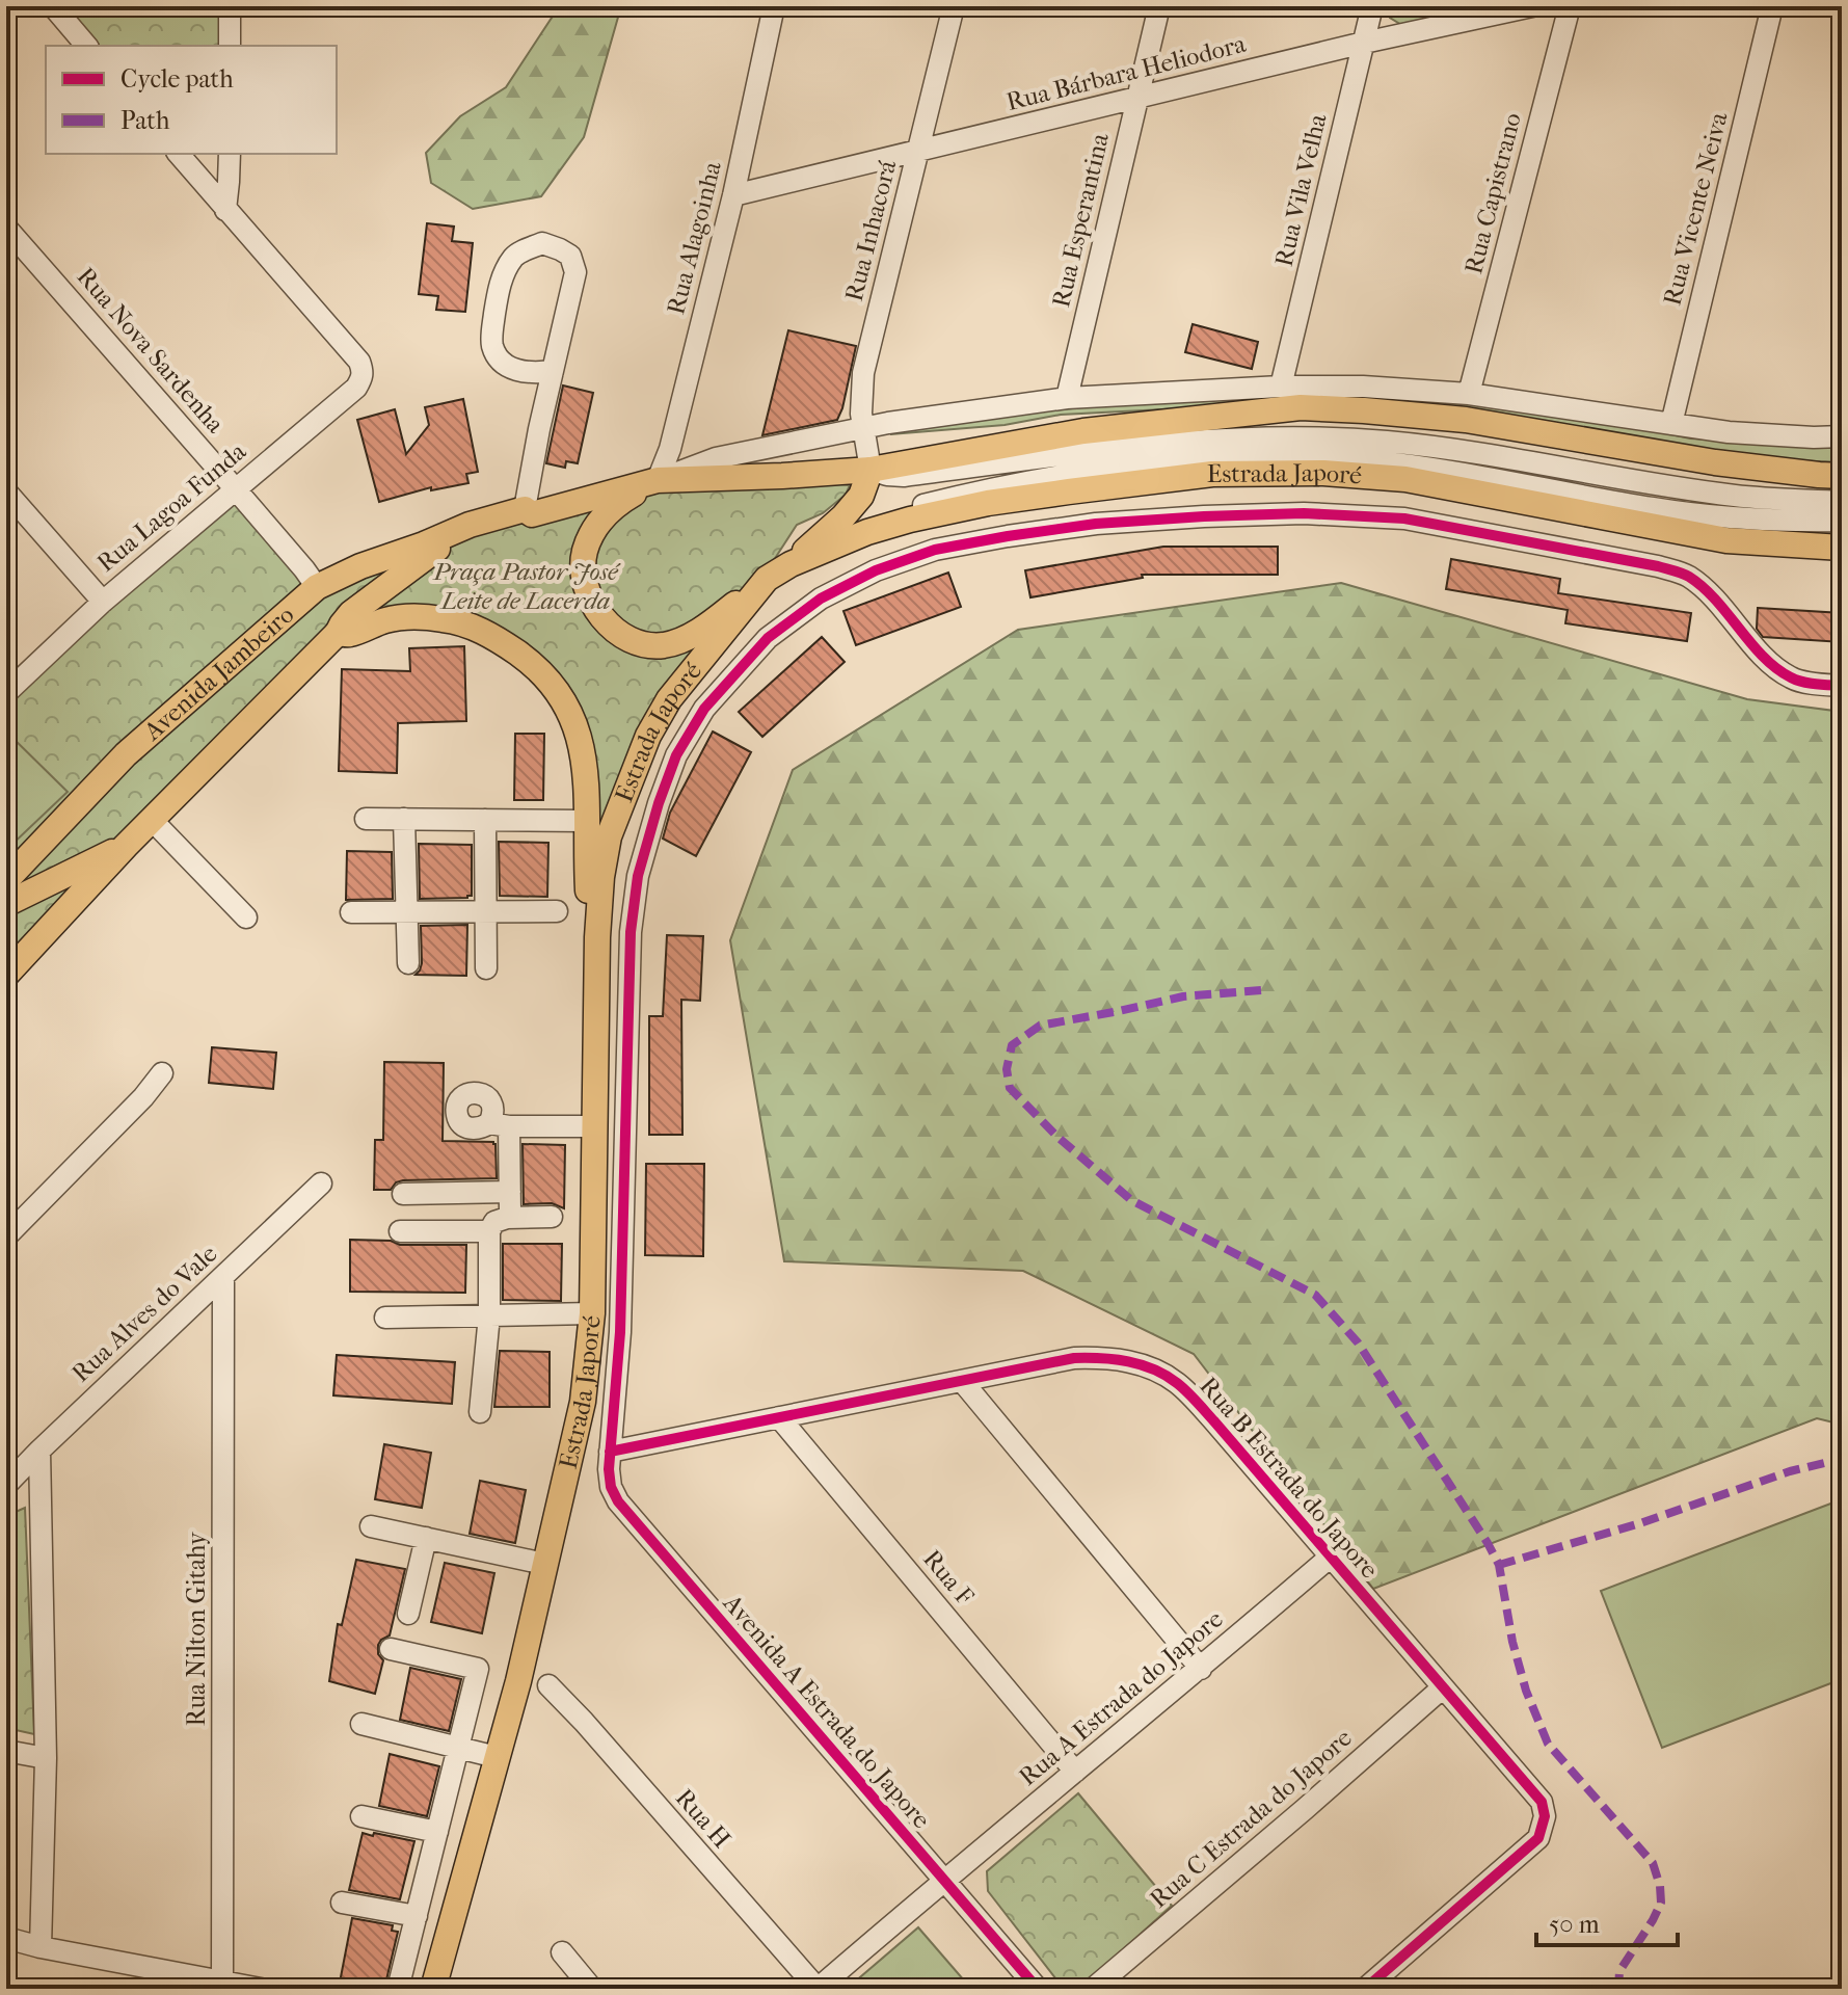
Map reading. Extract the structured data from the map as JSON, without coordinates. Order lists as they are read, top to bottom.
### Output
{
  "streets": {
    "main road": ["Estrada Japoré", "Avenida Jambeiro"],
    "street": [
      "Rua Bárbara Heliodora",
      "Rua Vila Velha",
      "Rua Capistrano",
      "Rua Vicente Neiva",
      "Rua Esperantina",
      "Rua Inhacorá",
      "Rua Alagoinha",
      "Rua Nova Sardenha",
      "Rua Lagoa Funda",
      "Rua Alves do Vale",
      "Rua B Estrada do Japore",
      "Rua F",
      "Rua Nilton Gitahy",
      "Rua A Estrada do Japore",
      "Avenida A Estrada do Japore",
      "Rua H",
      "Rua C Estrada do Japore"
    ]
  },
  "crossings": [
    ["Rua Bárbara Heliodora", "Rua Vila Velha"],
    ["Rua Bárbara Heliodora", "Rua Esperantina"],
    ["Rua Bárbara Heliodora", "Rua Inhacorá"],
    ["Rua Bárbara Heliodora", "Rua Alagoinha"],
    ["Rua Nova Sardenha", "Rua Lagoa Funda"],
    ["Rua Nova Sardenha", "Avenida Jambeiro"],
    ["Rua Alves do Vale", "Rua Nilton Gitahy"],
    ["Rua B Estrada do Japore", "Rua F"],
    ["Rua B Estrada do Japore", "Rua A Estrada do Japore"],
    ["Rua B Estrada do Japore", "Avenida A Estrada do Japore"],
    ["Rua B Estrada do Japore", "Rua C Estrada do Japore"],
    ["Rua F", "Rua A Estrada do Japore"],
    ["Rua A Estrada do Japore", "Avenida A Estrada do Japore"],
    ["Rua A Estrada do Japore", "Rua H"]
  ],
  "parks": ["Praça Pastor José Leite de Lacerda"],
  "legend": ["Cycle path", "Path"],
  "scale_bar": "50 m"
}
